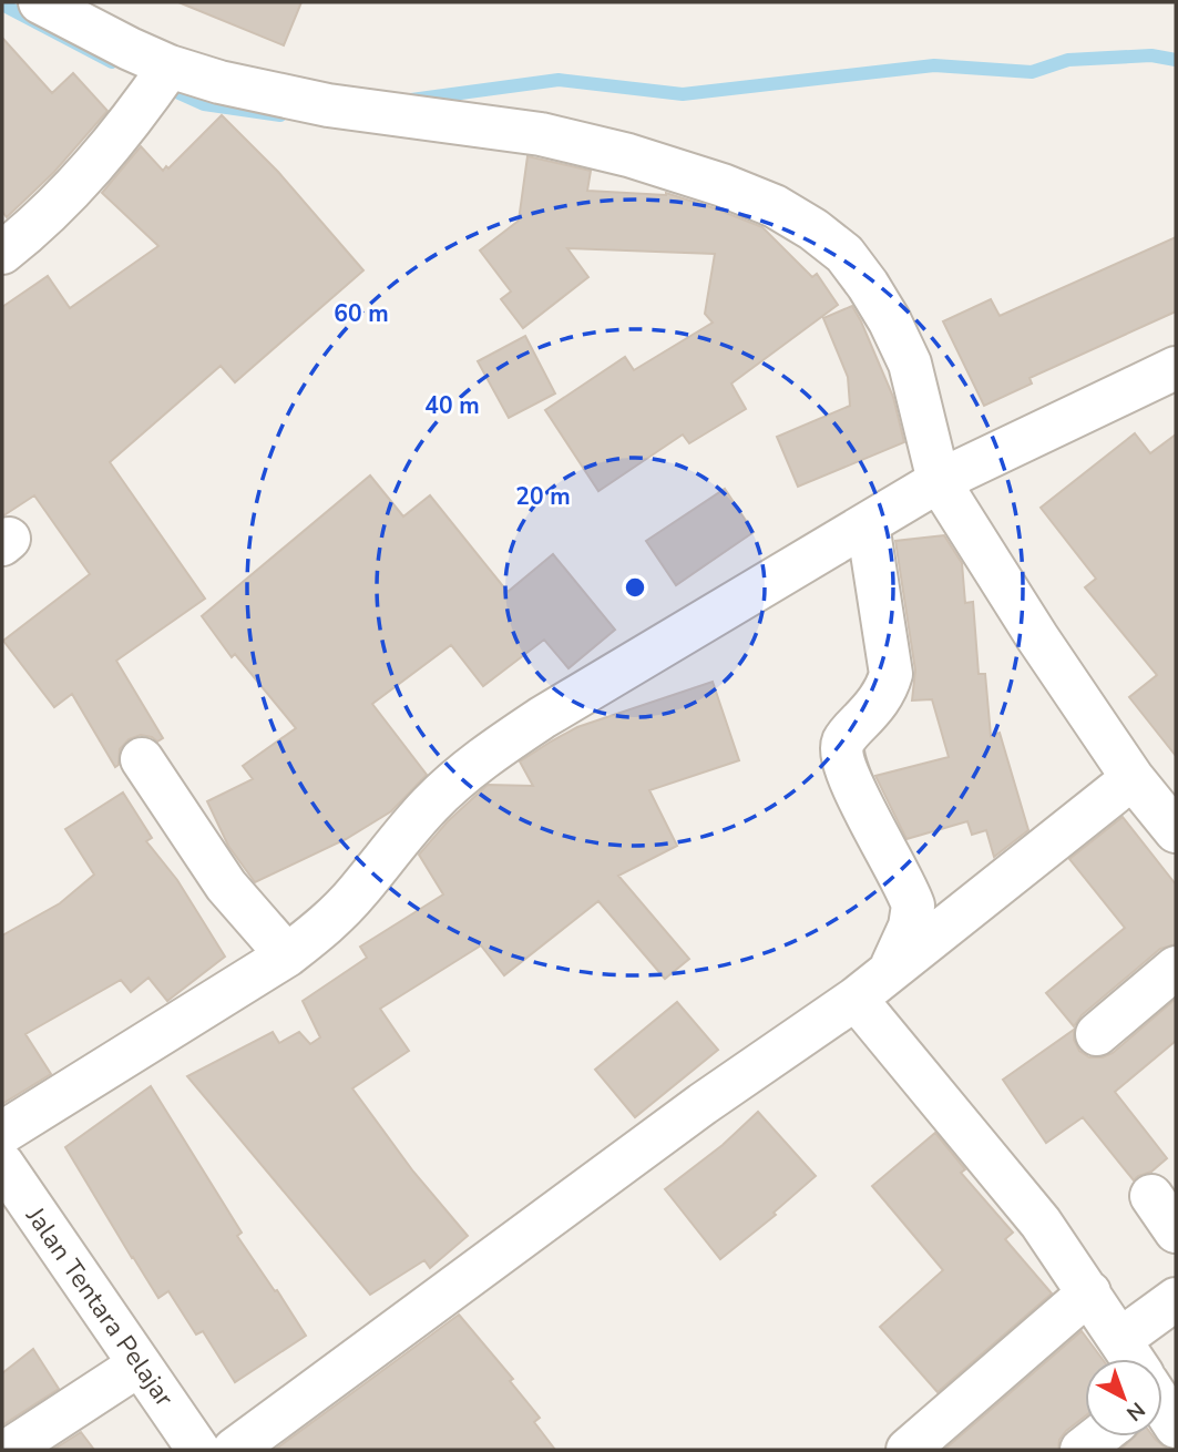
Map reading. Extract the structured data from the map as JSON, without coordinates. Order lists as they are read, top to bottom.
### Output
{
  "streets": {
    "street": ["Jalan Tentara Pelajar"]
  },
  "north": "bottom right",
  "rings": ["60 m", "40 m", "20 m"]
}
